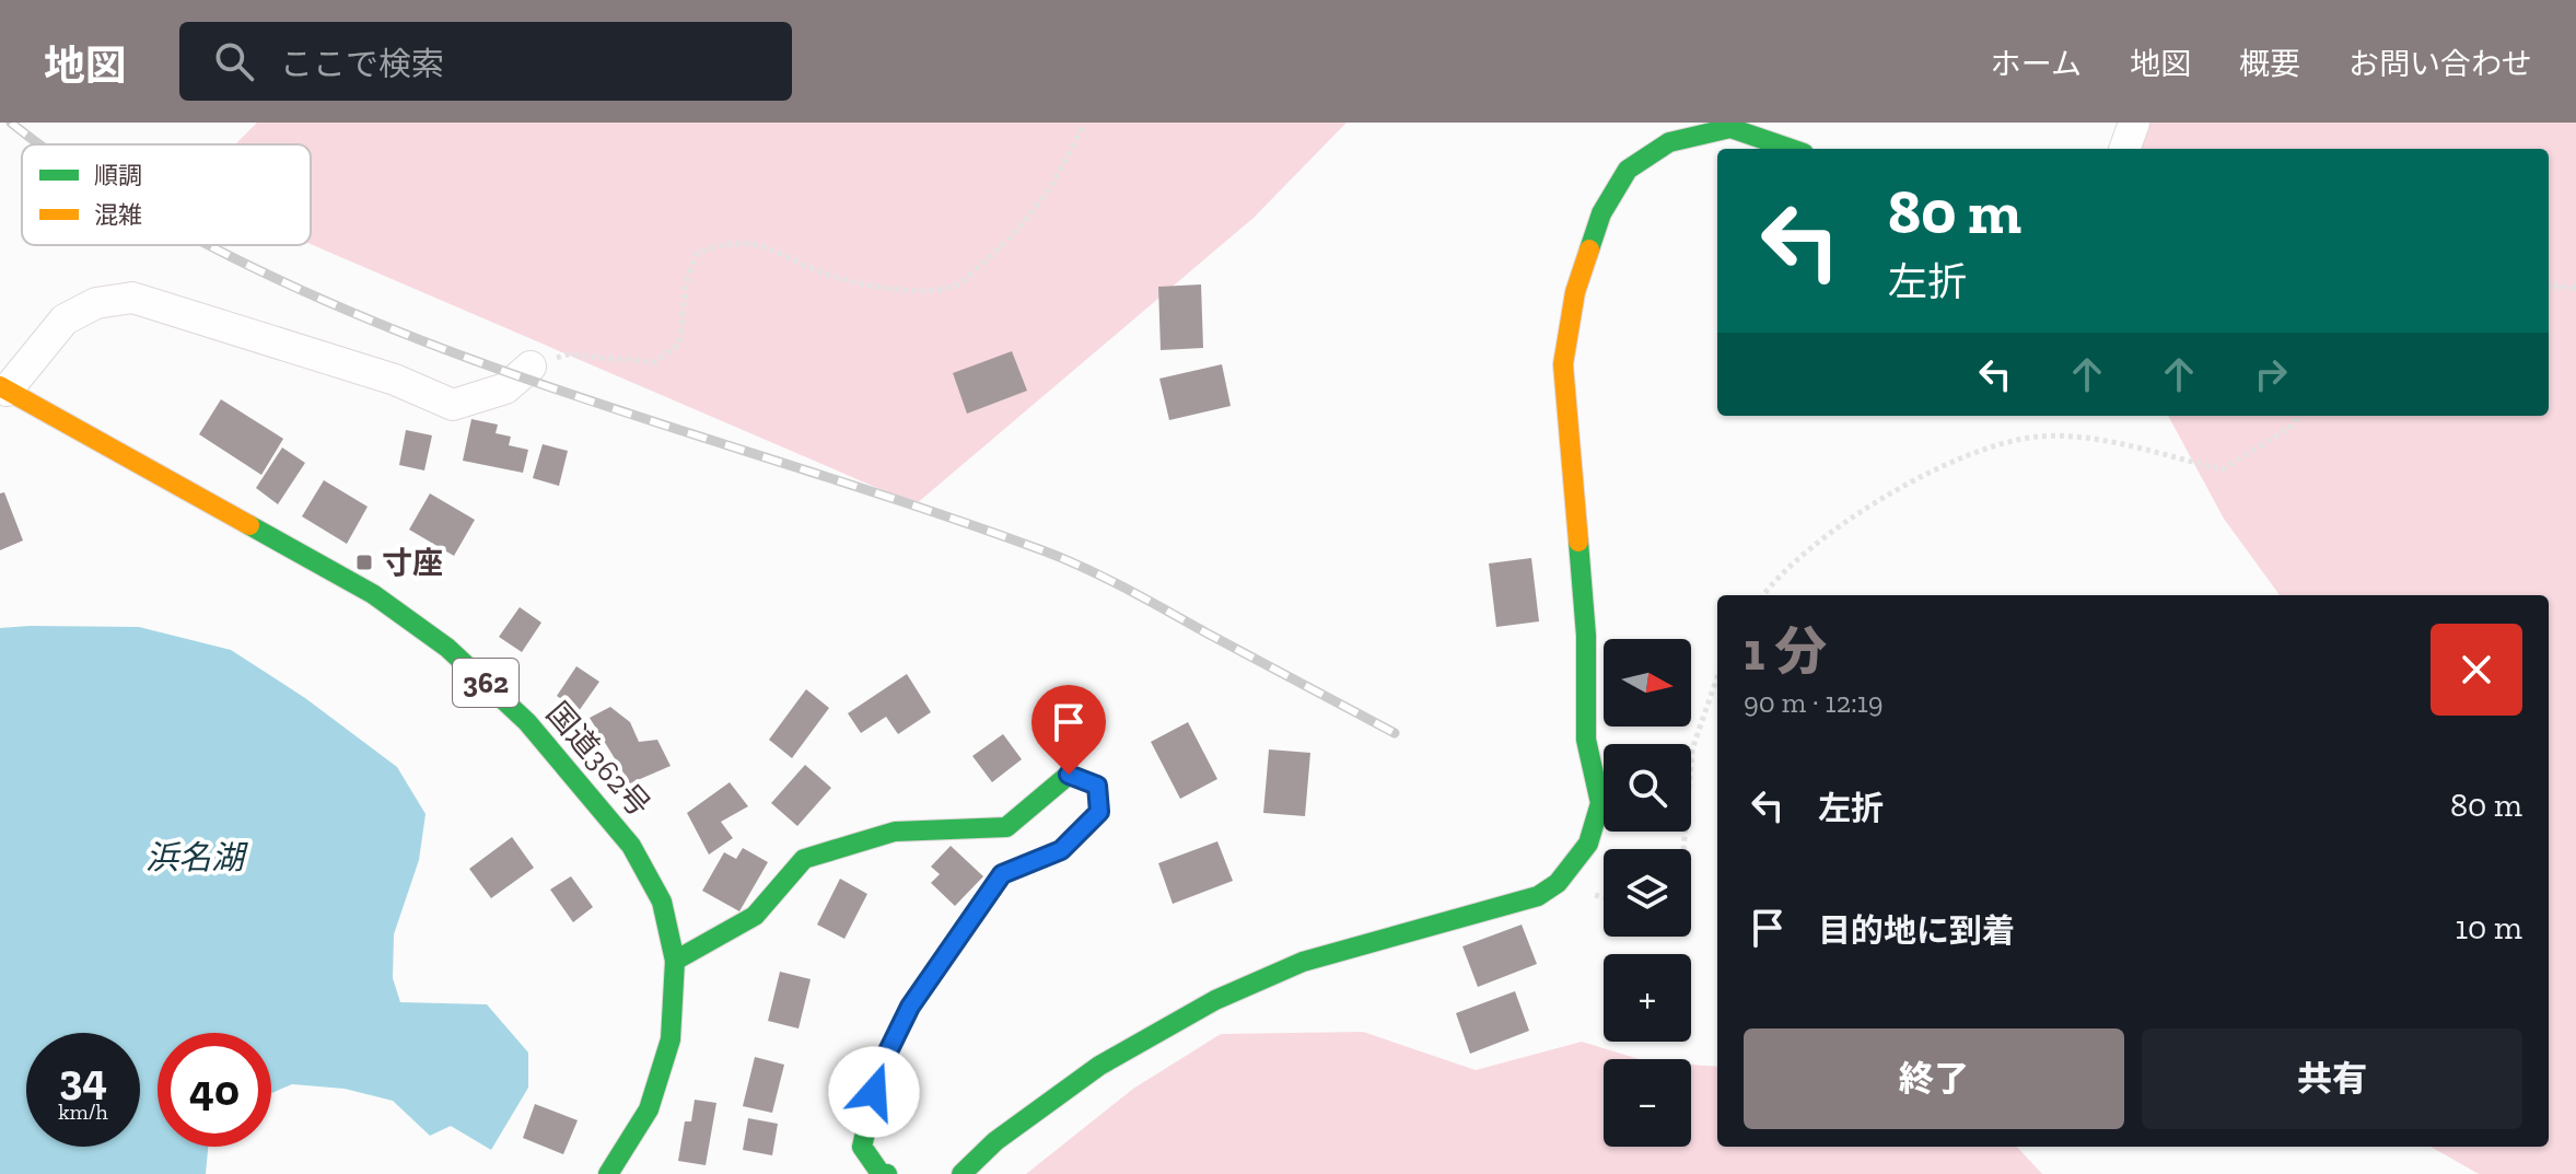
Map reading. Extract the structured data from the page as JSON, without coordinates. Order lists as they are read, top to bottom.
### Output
{
  "streets": {
    "main road": ["362", "国道362号"]
  },
  "water": ["浜名湖"],
  "places": {
    "transit": ["寸座"]
  },
  "legend": ["順調", "混雑"],
  "north": "right",
  "page": {
    "header": "地図",
    "search": "ここで検索",
    "nav": [
      "ホーム",
      "地図",
      "概要",
      "お問い合わせ"
    ],
    "turn": ["80 m", "左折"],
    "heading": ["1 分", "90 m · 12:19"],
    "map_buttons": ["+", "−"],
    "list": [
      {
        "name": "左折",
        "value": "80 m"
      },
      {
        "name": "目的地に到着",
        "value": "10 m"
      }
    ],
    "buttons": ["終了", "共有"],
    "speed": "34 km/h",
    "limit": "40"
  }
}
